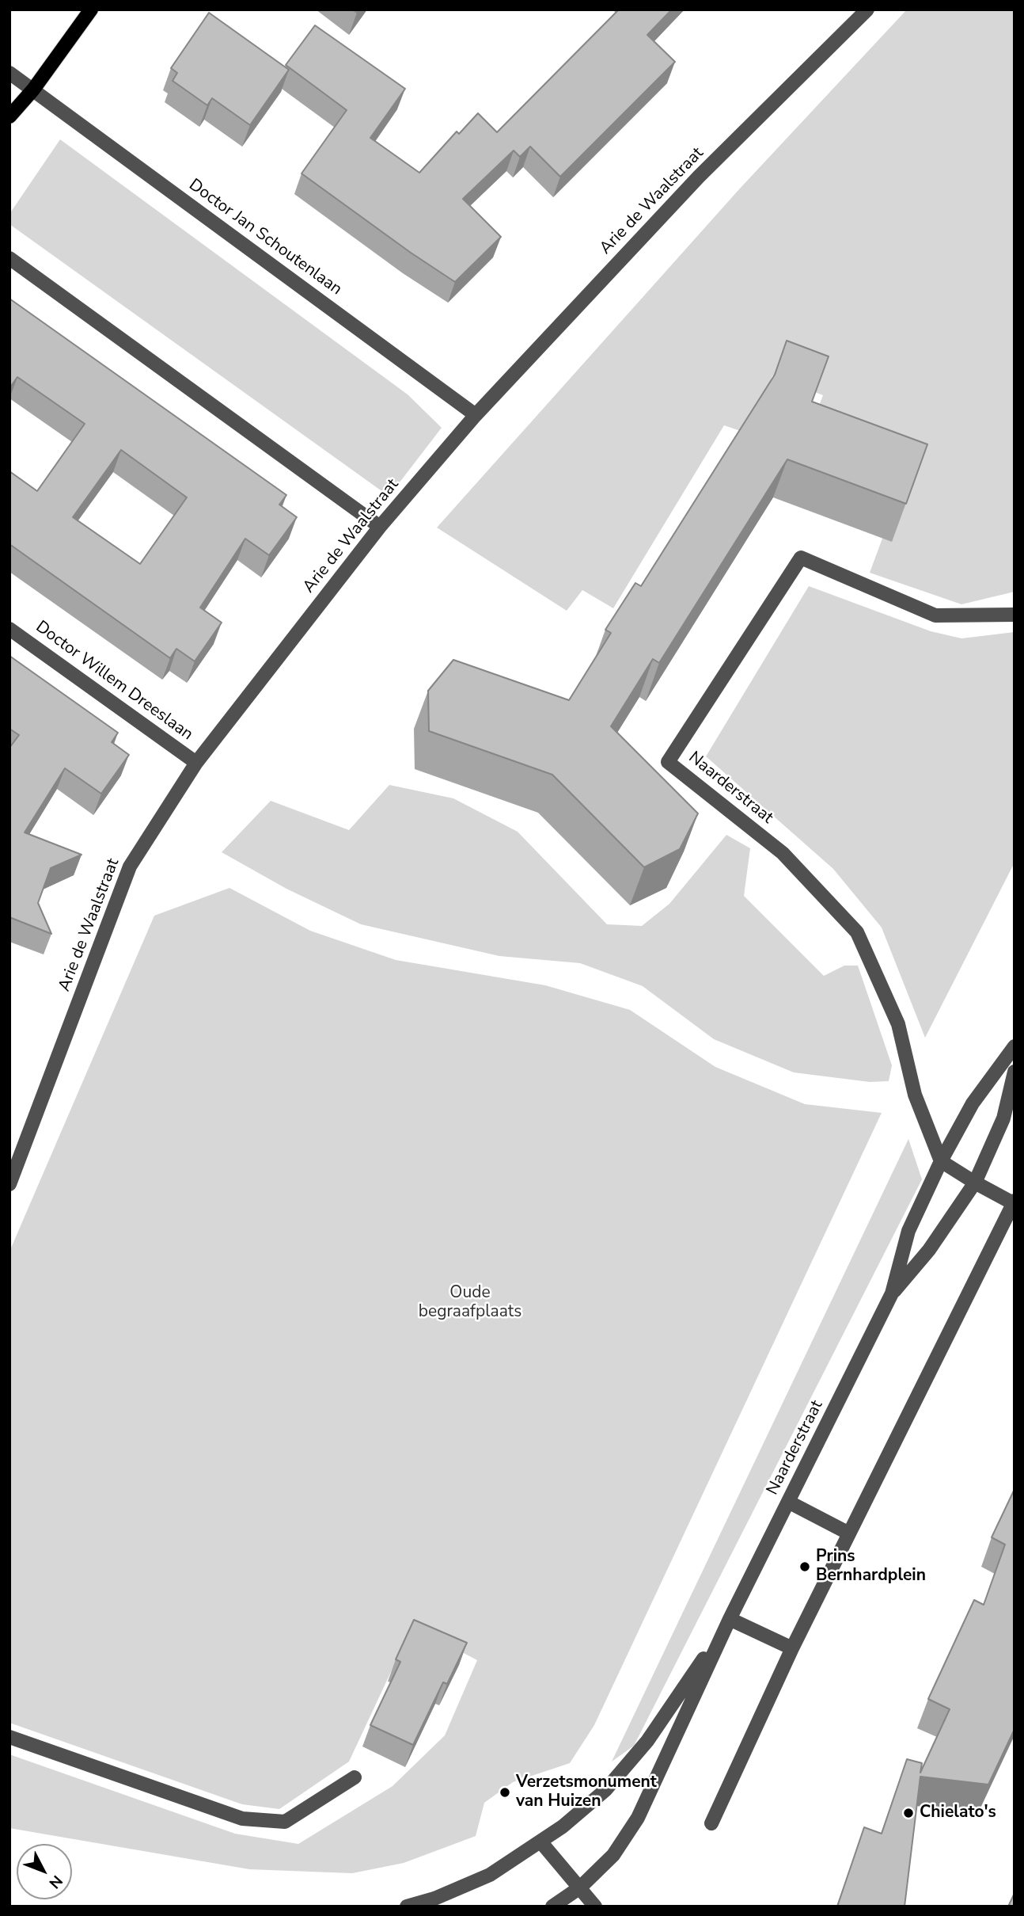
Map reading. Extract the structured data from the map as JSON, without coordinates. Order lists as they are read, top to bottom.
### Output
{
  "streets": {
    "street": [
      "Arie de Waalstraat",
      "Doctor Jan Schoutenlaan",
      "Doctor Willem Dreeslaan",
      "Naarderstraat"
    ]
  },
  "crossings": [
    ["Arie de Waalstraat", "Doctor Jan Schoutenlaan"],
    ["Arie de Waalstraat", "Doctor Willem Dreeslaan"]
  ],
  "parks": ["Oude begraafplaats"],
  "places": ["Prins Bernhardplein", "Verzetsmonument van Huizen", "Chielato's"],
  "north": "bottom right"
}
